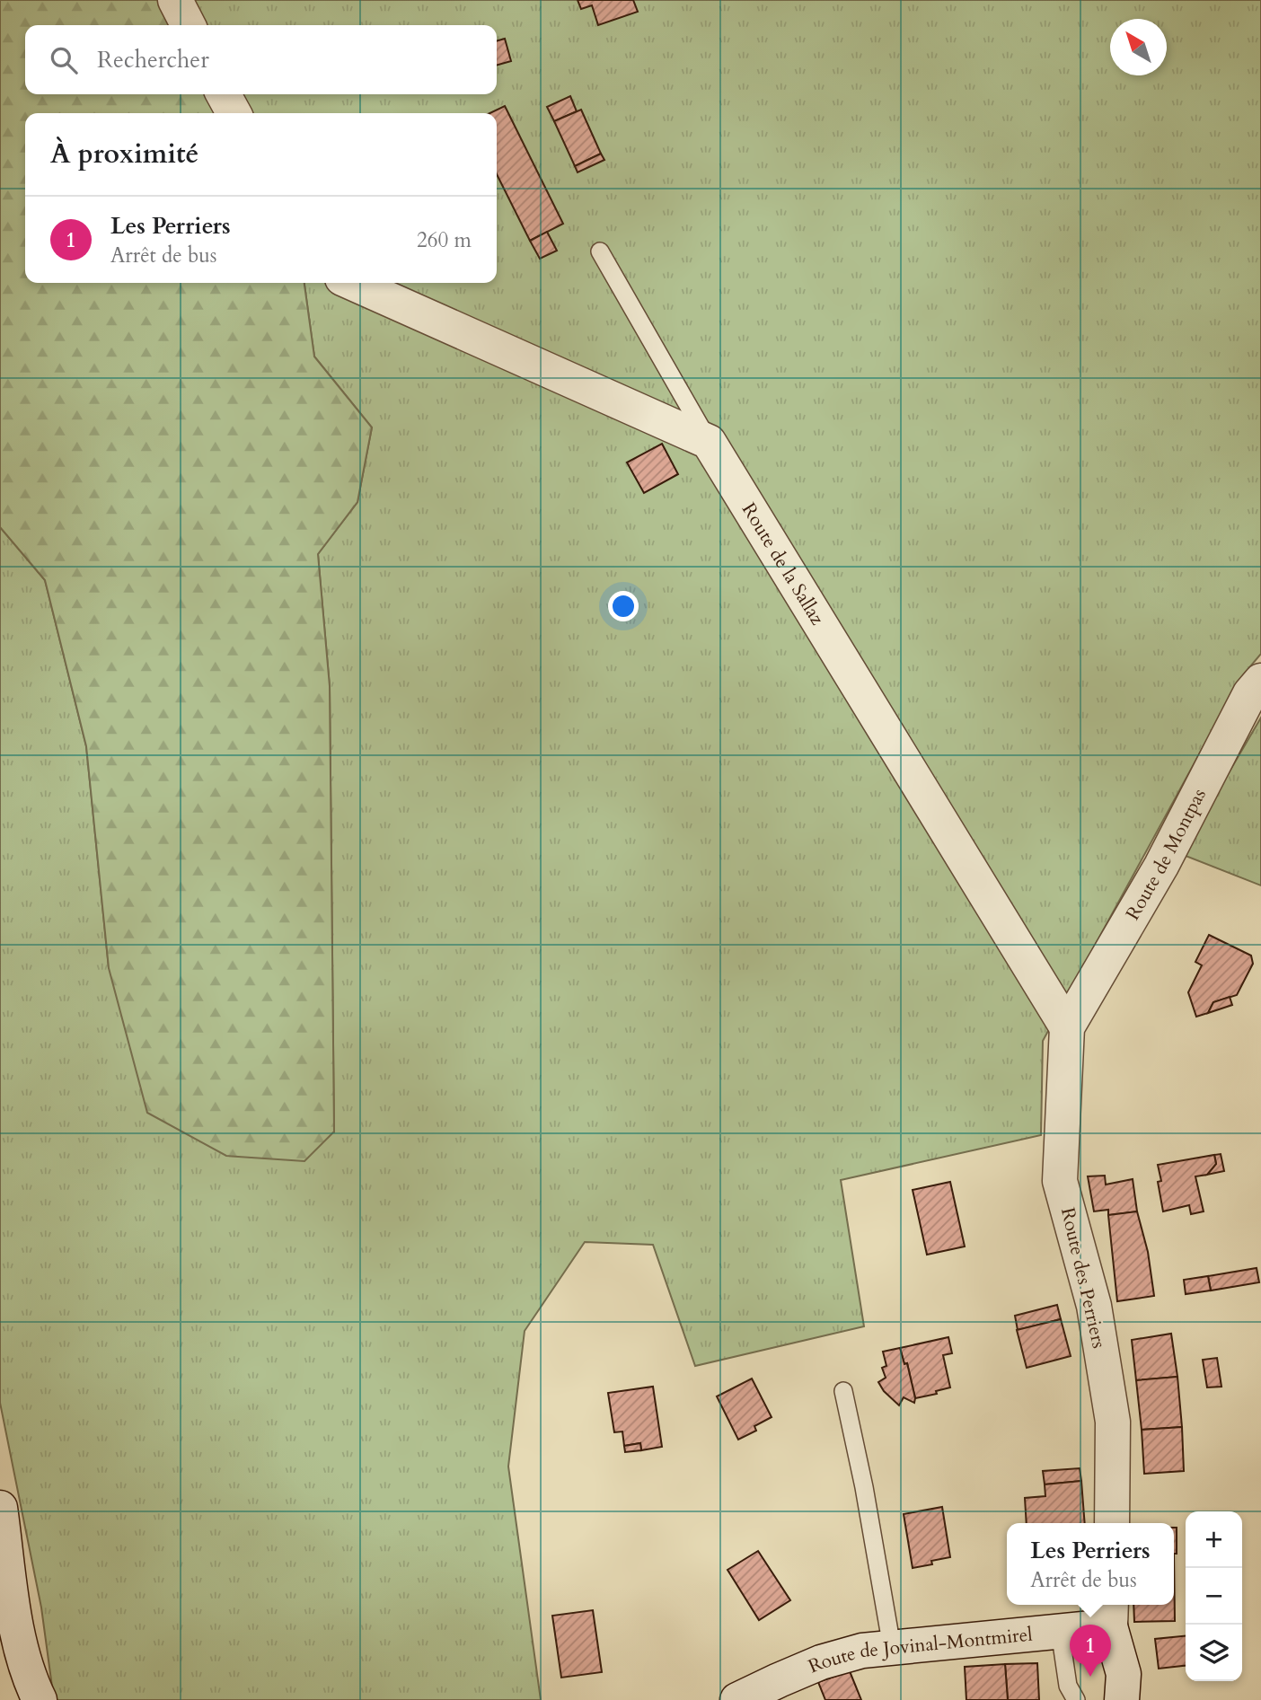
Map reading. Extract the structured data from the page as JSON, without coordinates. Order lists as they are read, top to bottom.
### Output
{
  "streets": {
    "street": [
      "Route de la Sallaz",
      "Route de Montpas",
      "Route des Perriers",
      "Route de Jovinal-Montmirel"
    ]
  },
  "crossings": [
    ["Route de la Sallaz", "Route de Montpas"],
    ["Route de la Sallaz", "Route des Perriers"],
    ["Route de Montpas", "Route des Perriers"]
  ],
  "north": "top left",
  "page": {
    "search": "Rechercher",
    "heading": "À proximité",
    "list": [
      {
        "mark": "1",
        "name": "Les Perriers",
        "note": "Arrêt de bus",
        "value": "260 m"
      }
    ],
    "map_buttons": ["+", "−"],
    "popup": ["Les Perriers", "Arrêt de bus"],
    "pins": "1"
  }
}
